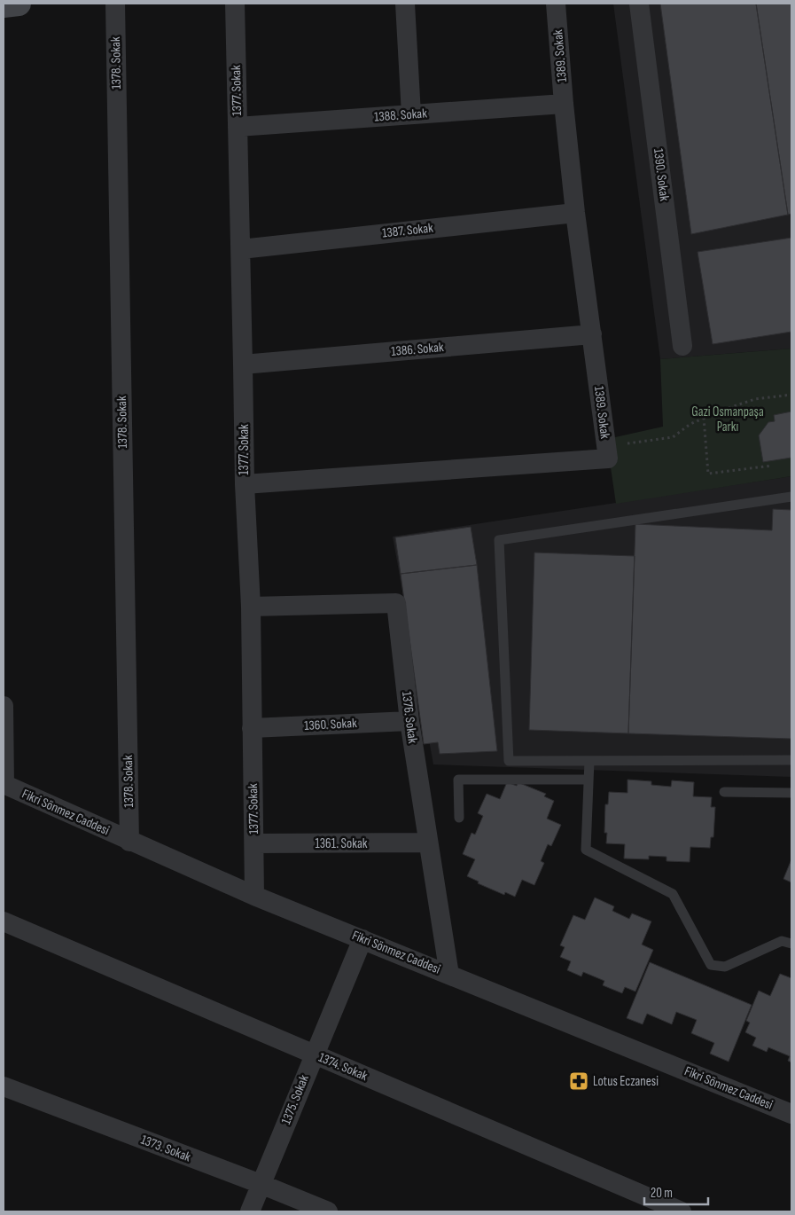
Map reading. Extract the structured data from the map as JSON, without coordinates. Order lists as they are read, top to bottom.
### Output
{
  "streets": {
    "street": [
      "1389. Sokak",
      "1378. Sokak",
      "1377. Sokak",
      "1388. Sokak",
      "1390. Sokak",
      "1387. Sokak",
      "1386. Sokak",
      "1376. Sokak",
      "1360. Sokak",
      "Fikri Sönmez Caddesi",
      "1361. Sokak",
      "1374. Sokak",
      "1375. Sokak",
      "1373. Sokak"
    ]
  },
  "crossings": [
    ["1389. Sokak", "1377. Sokak"],
    ["1389. Sokak", "1388. Sokak"],
    ["1389. Sokak", "1387. Sokak"],
    ["1389. Sokak", "1386. Sokak"],
    ["1378. Sokak", "Fikri Sönmez Caddesi"],
    ["1377. Sokak", "1388. Sokak"],
    ["1377. Sokak", "1387. Sokak"],
    ["1377. Sokak", "1386. Sokak"],
    ["1377. Sokak", "1376. Sokak"],
    ["1377. Sokak", "1360. Sokak"],
    ["1377. Sokak", "Fikri Sönmez Caddesi"],
    ["1377. Sokak", "1361. Sokak"],
    ["1376. Sokak", "1360. Sokak"],
    ["1376. Sokak", "Fikri Sönmez Caddesi"],
    ["1376. Sokak", "1361. Sokak"],
    ["Fikri Sönmez Caddesi", "1375. Sokak"],
    ["1374. Sokak", "1375. Sokak"],
    ["1375. Sokak", "1373. Sokak"]
  ],
  "parks": ["Gazi Osmanpaşa Parkı"],
  "places": {
    "pharmacy": ["Lotus Eczanesi"]
  },
  "scale_bar": "20 m"
}
